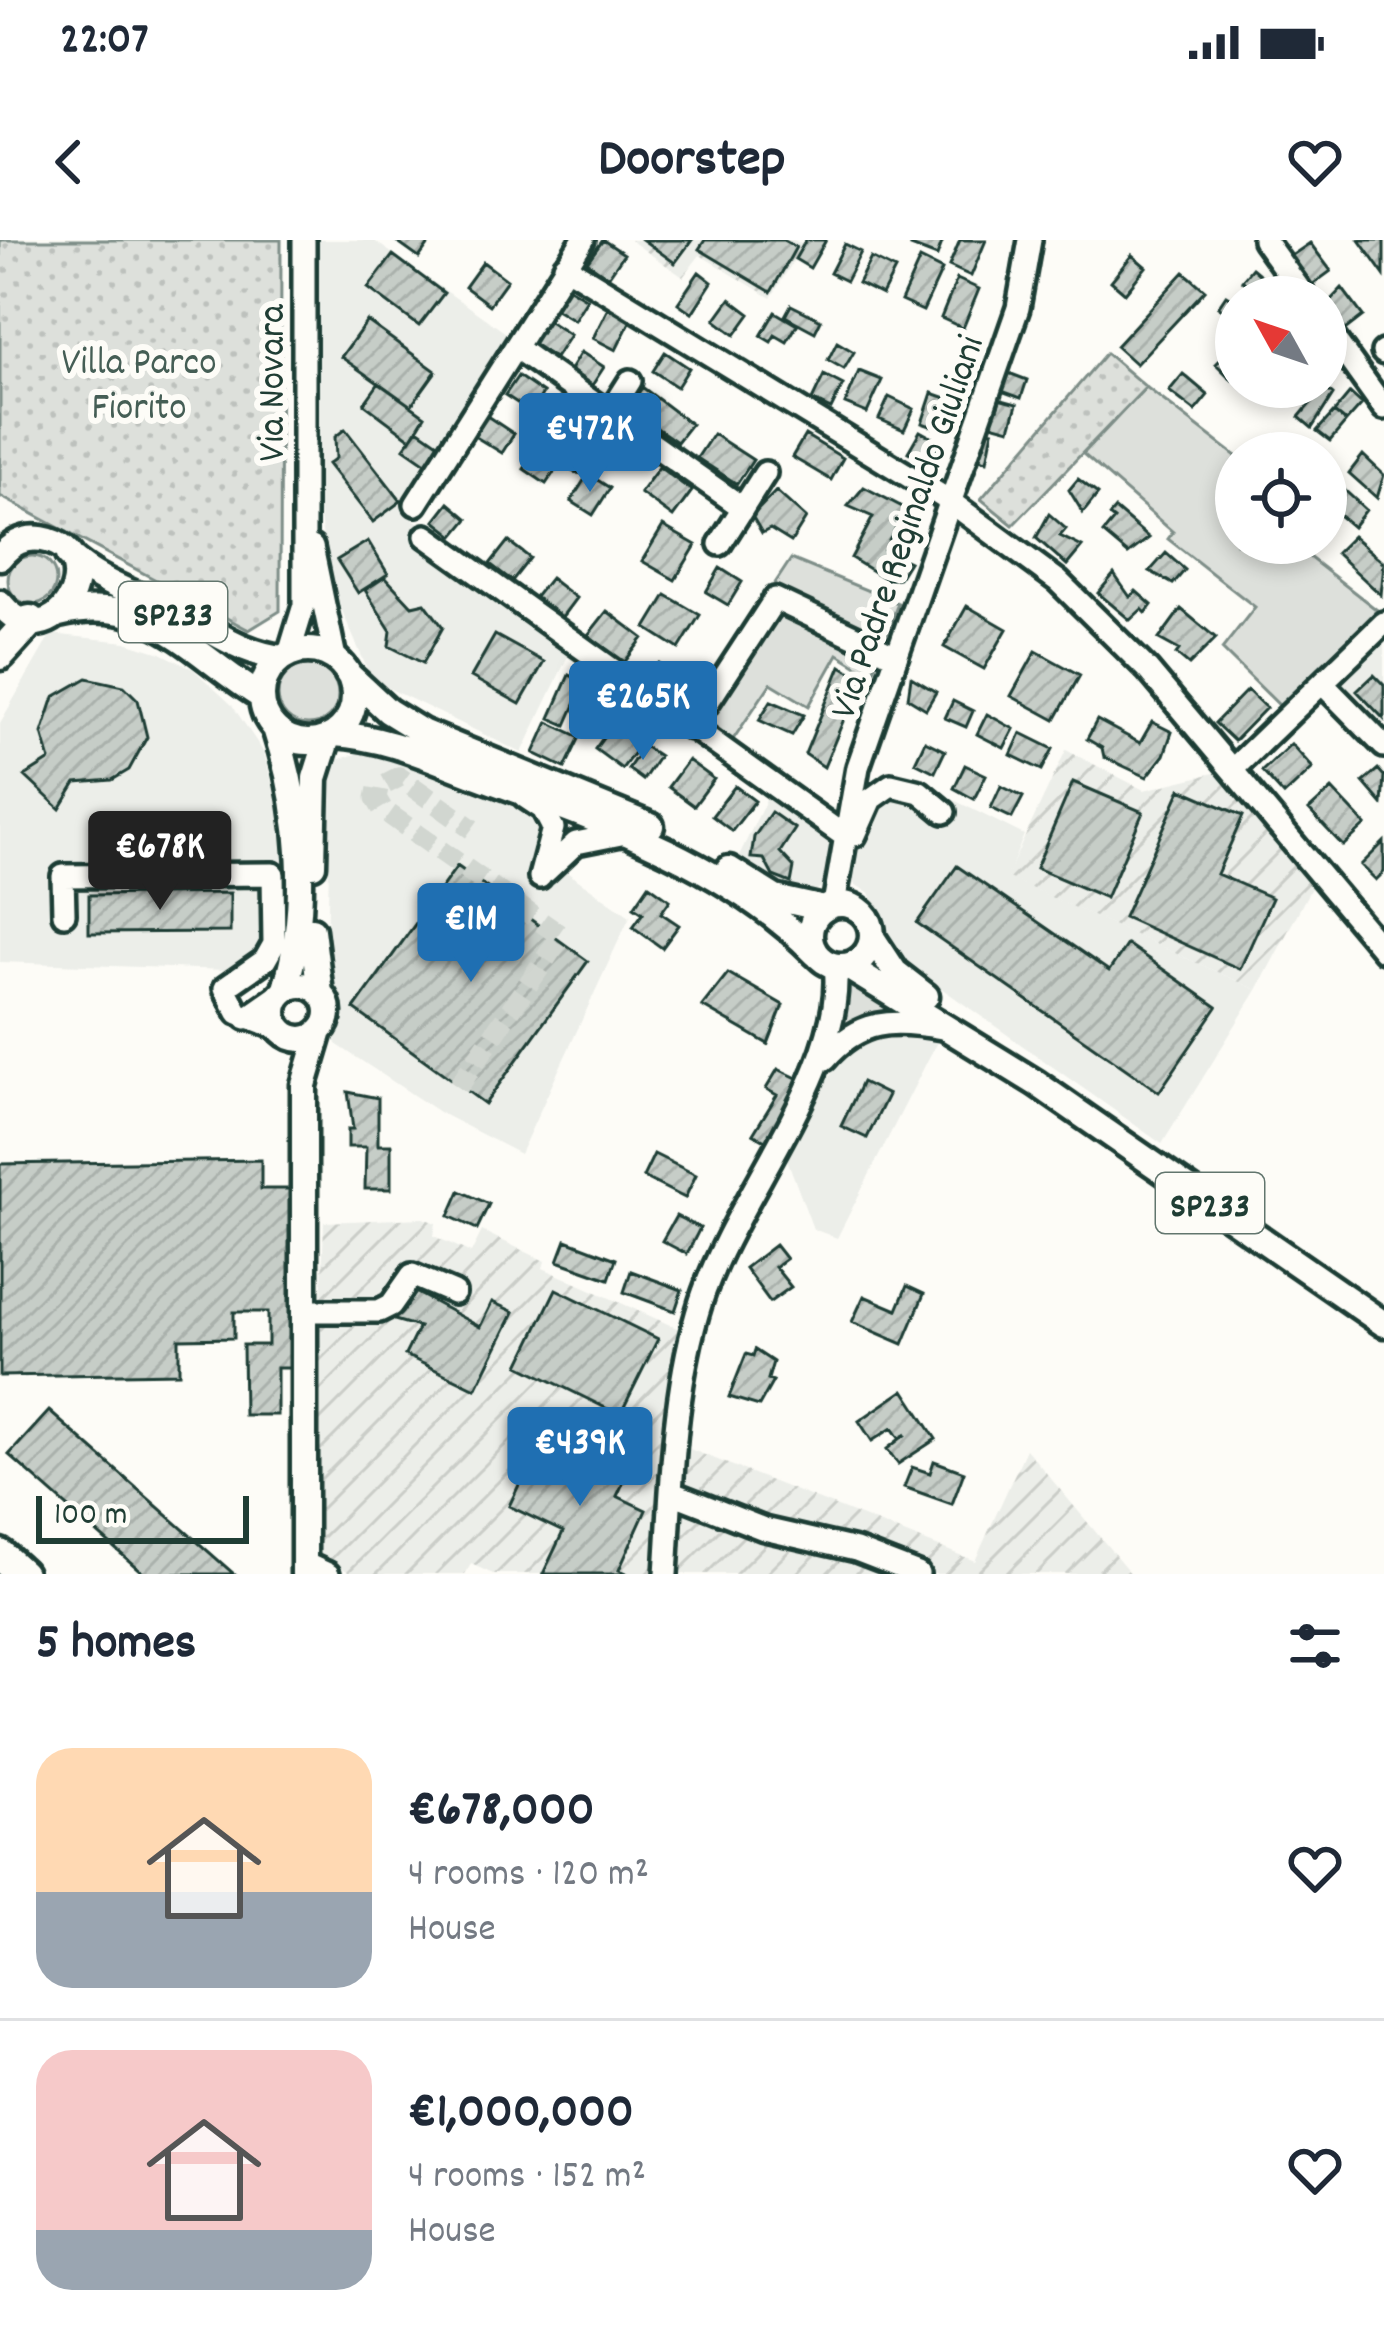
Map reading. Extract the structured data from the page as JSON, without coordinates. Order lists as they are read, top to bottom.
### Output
{
  "streets": {
    "main road": ["SP233"],
    "street": ["Via Novara", "Via Padre Reginaldo Giuliani"]
  },
  "crossings": [
    ["Via Novara", "SP233"],
    ["Via Padre Reginaldo Giuliani", "SP233"]
  ],
  "parks": ["Villa Parco Fiorito"],
  "scale_bar": "100 m",
  "north": "top left",
  "page": {
    "status": "22:07",
    "header": "Doorstep",
    "price": [
      "€472K",
      "€265K",
      "€678K",
      "€1M",
      "€439K"
    ],
    "scale": "100 m",
    "heading": "5 homes",
    "list": [
      {
        "name": "€678,000",
        "note": "4 rooms · 120 m² · House"
      },
      {
        "name": "€1,000,000",
        "note": "4 rooms · 152 m² · House"
      }
    ]
  }
}
